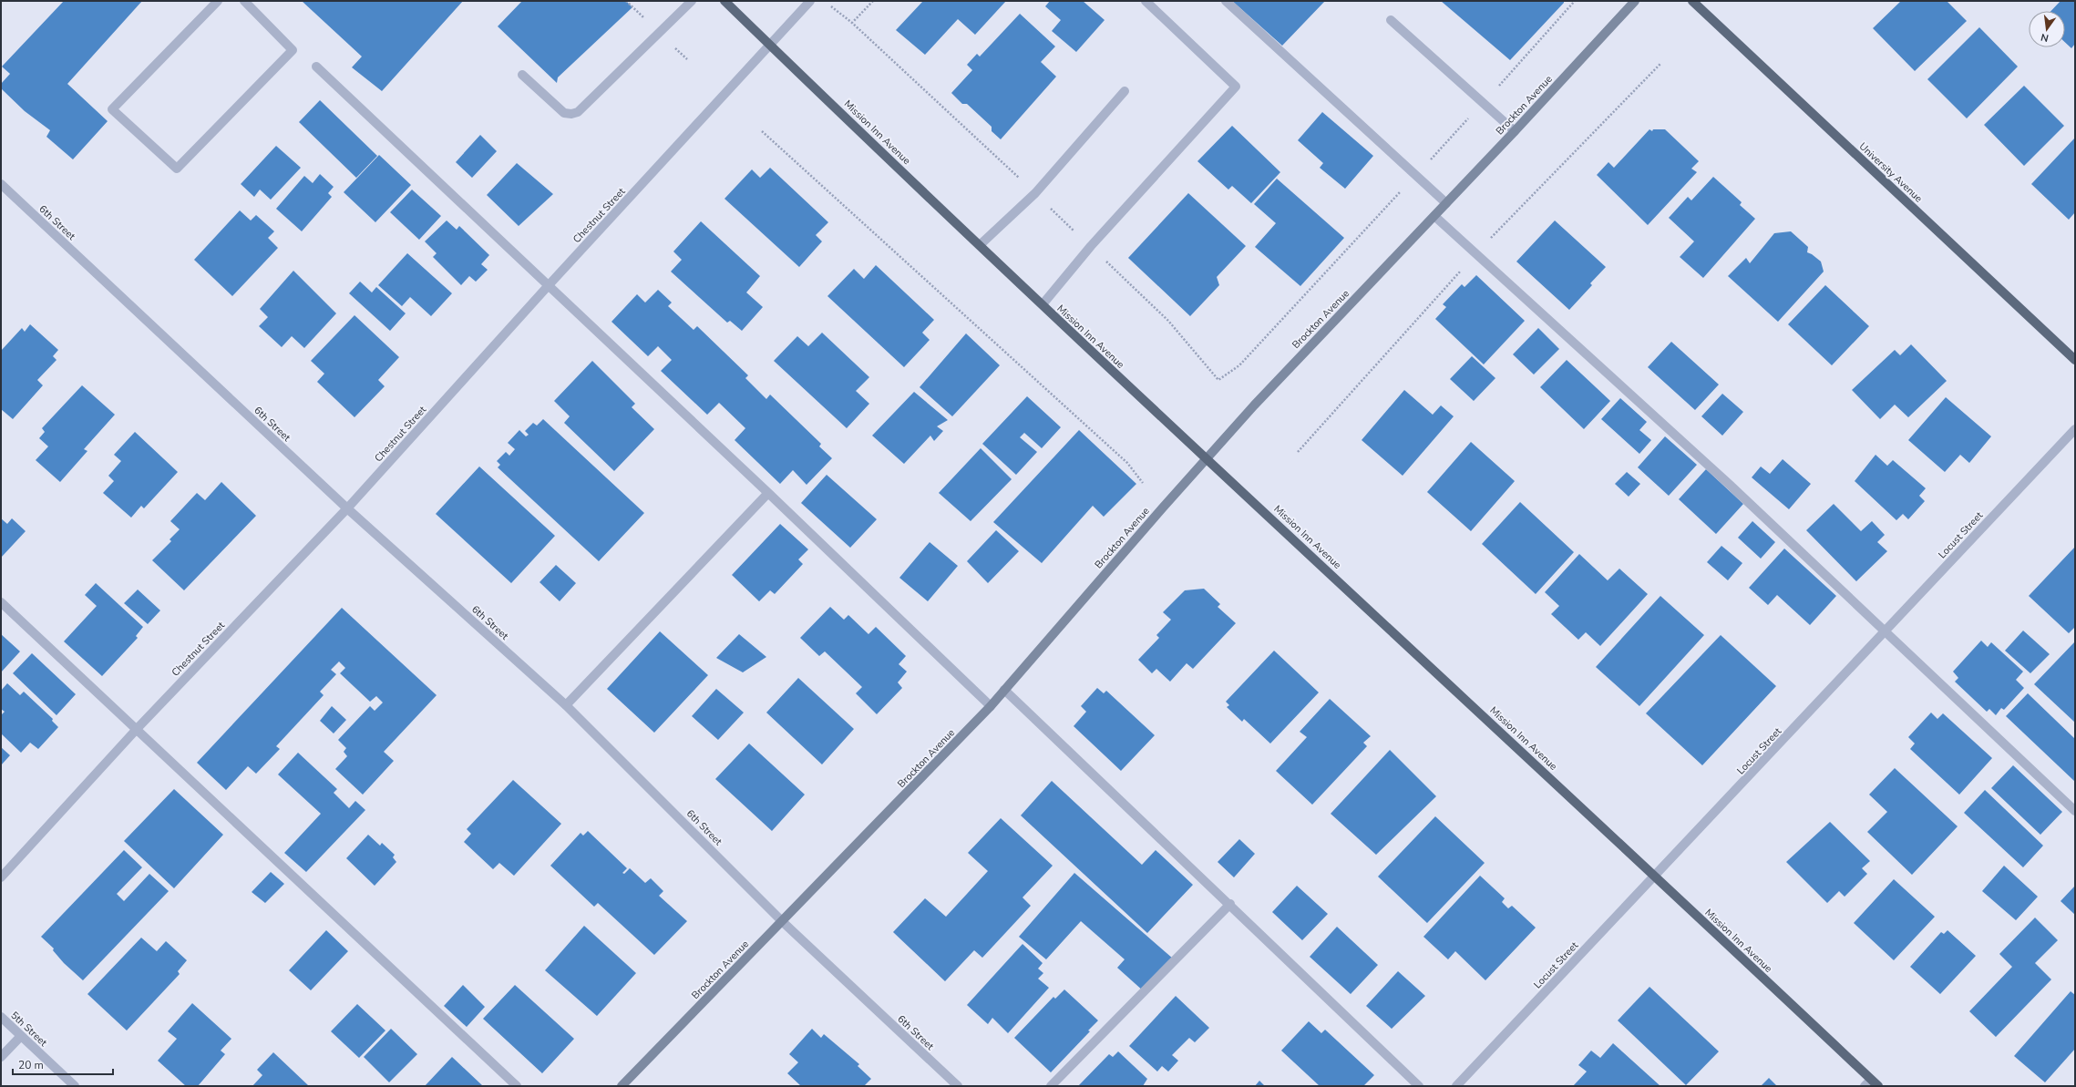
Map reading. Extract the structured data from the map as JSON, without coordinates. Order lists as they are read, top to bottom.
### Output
{
  "streets": {
    "main road": ["Mission Inn Avenue", "University Avenue"],
    "street": [
      "Brockton Avenue",
      "Chestnut Street",
      "6th Street",
      "Locust Street",
      "5th Street"
    ]
  },
  "crossings": [
    ["Brockton Avenue", "Mission Inn Avenue"],
    ["Brockton Avenue", "6th Street"],
    ["Mission Inn Avenue", "Chestnut Street"],
    ["Mission Inn Avenue", "Locust Street"],
    ["Chestnut Street", "6th Street"]
  ],
  "scale_bar": "20 m",
  "north": "bottom"
}
